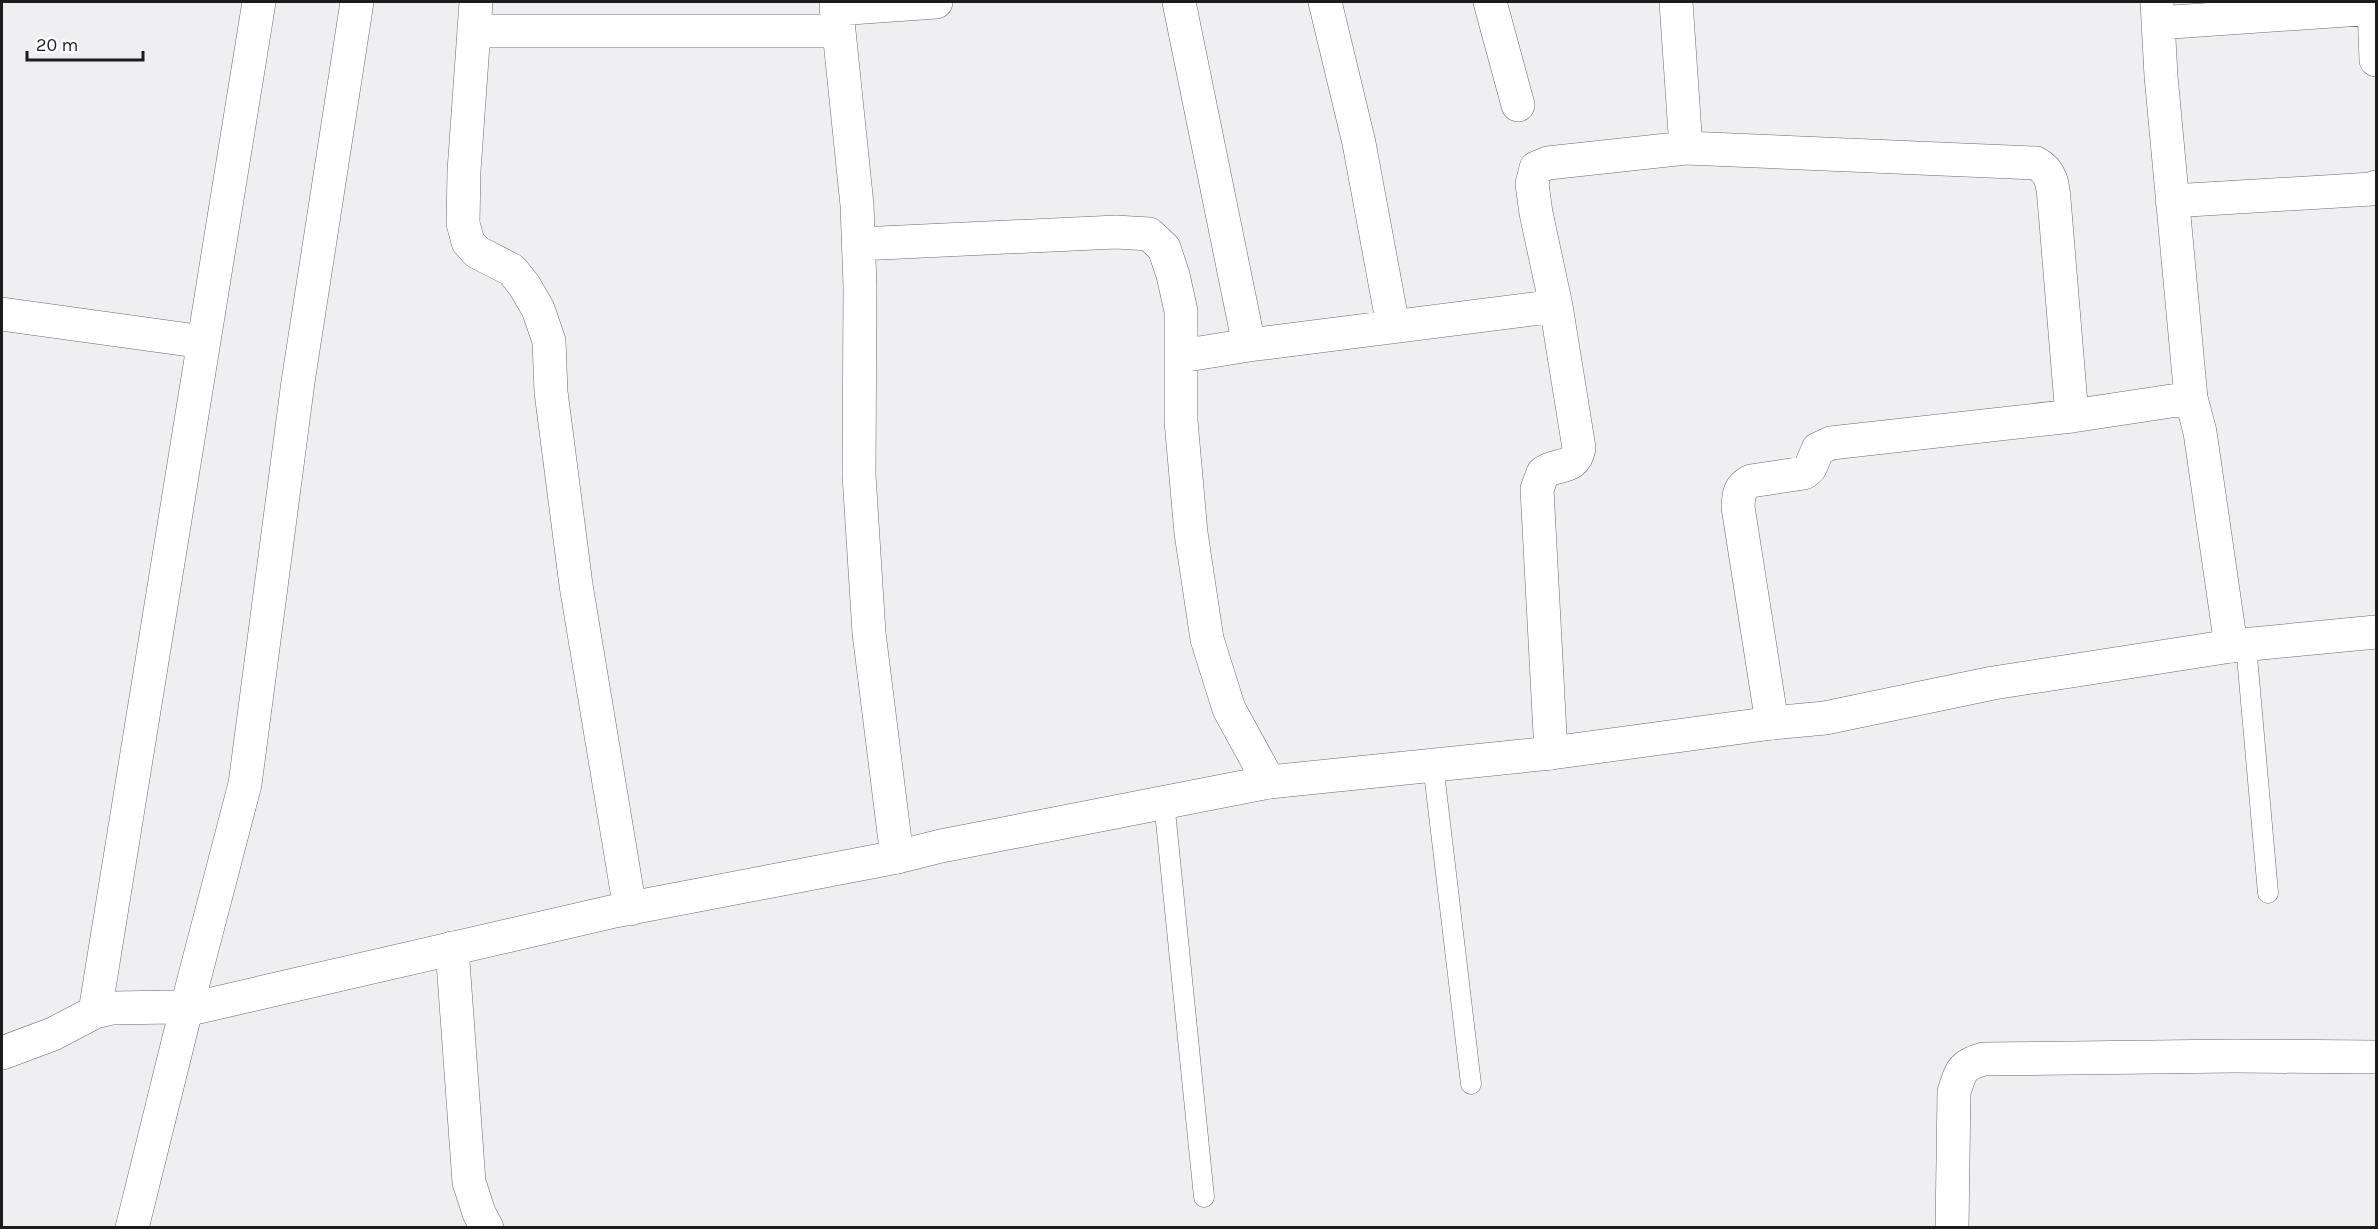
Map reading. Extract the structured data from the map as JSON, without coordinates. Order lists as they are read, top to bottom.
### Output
{
  "scale_bar": "20 m"
}
